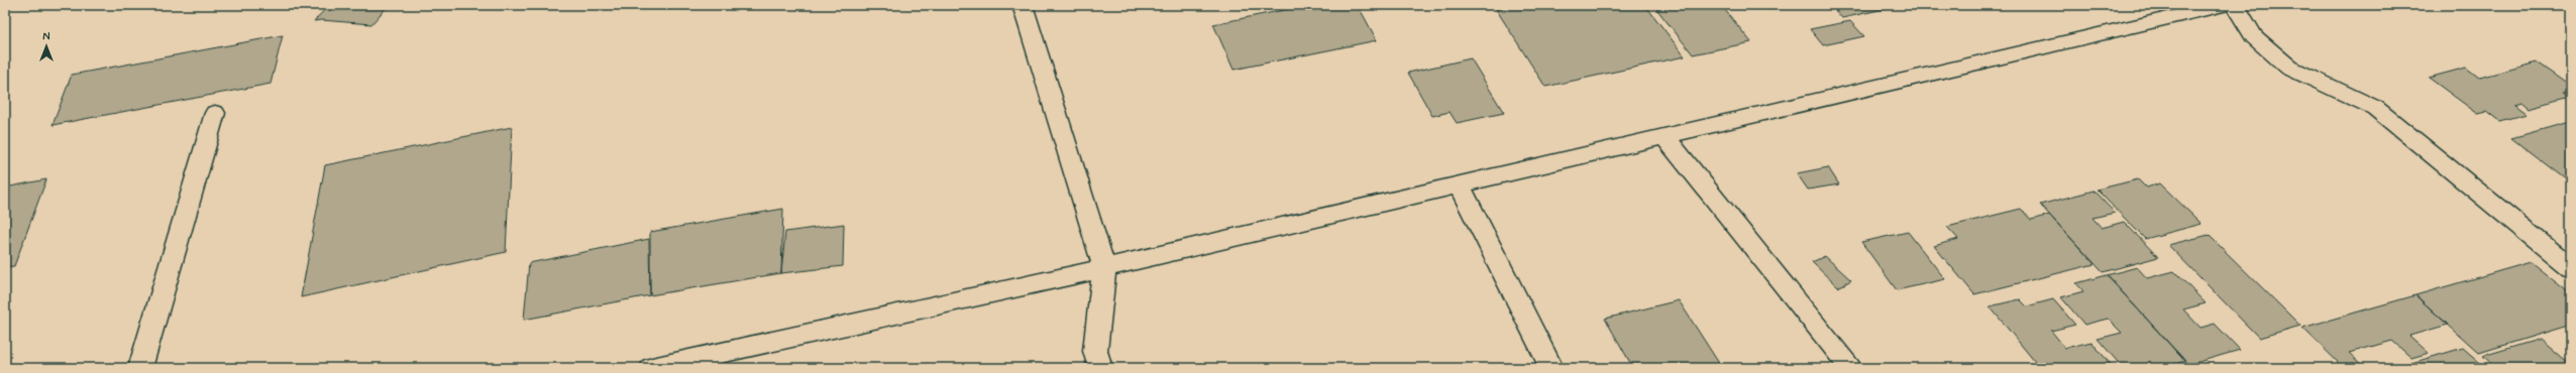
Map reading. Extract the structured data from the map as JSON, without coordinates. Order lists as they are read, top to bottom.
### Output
{
  "north": "top"
}
